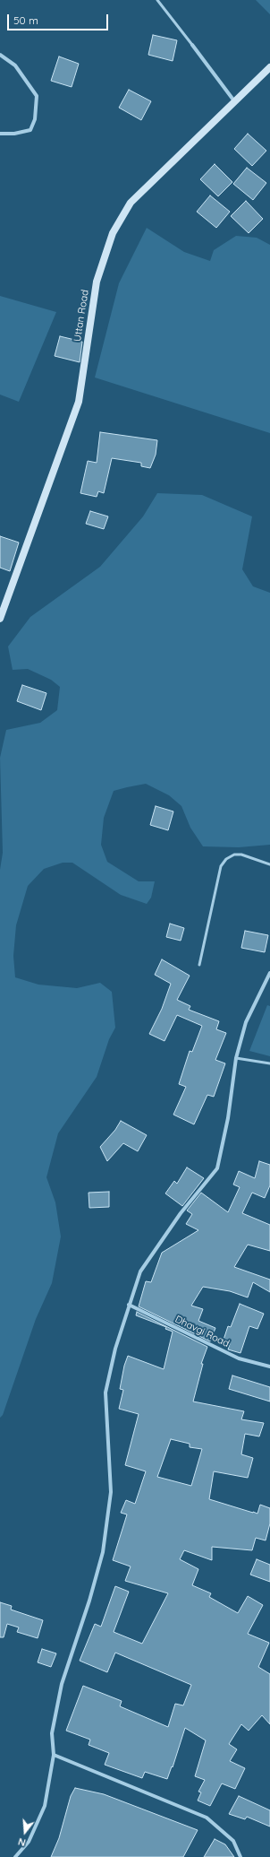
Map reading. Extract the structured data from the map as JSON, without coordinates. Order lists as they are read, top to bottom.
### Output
{
  "streets": {
    "main road": ["Uttan Road"],
    "street": ["Dhavgi Road"]
  },
  "scale_bar": "50 m",
  "north": "bottom"
}
